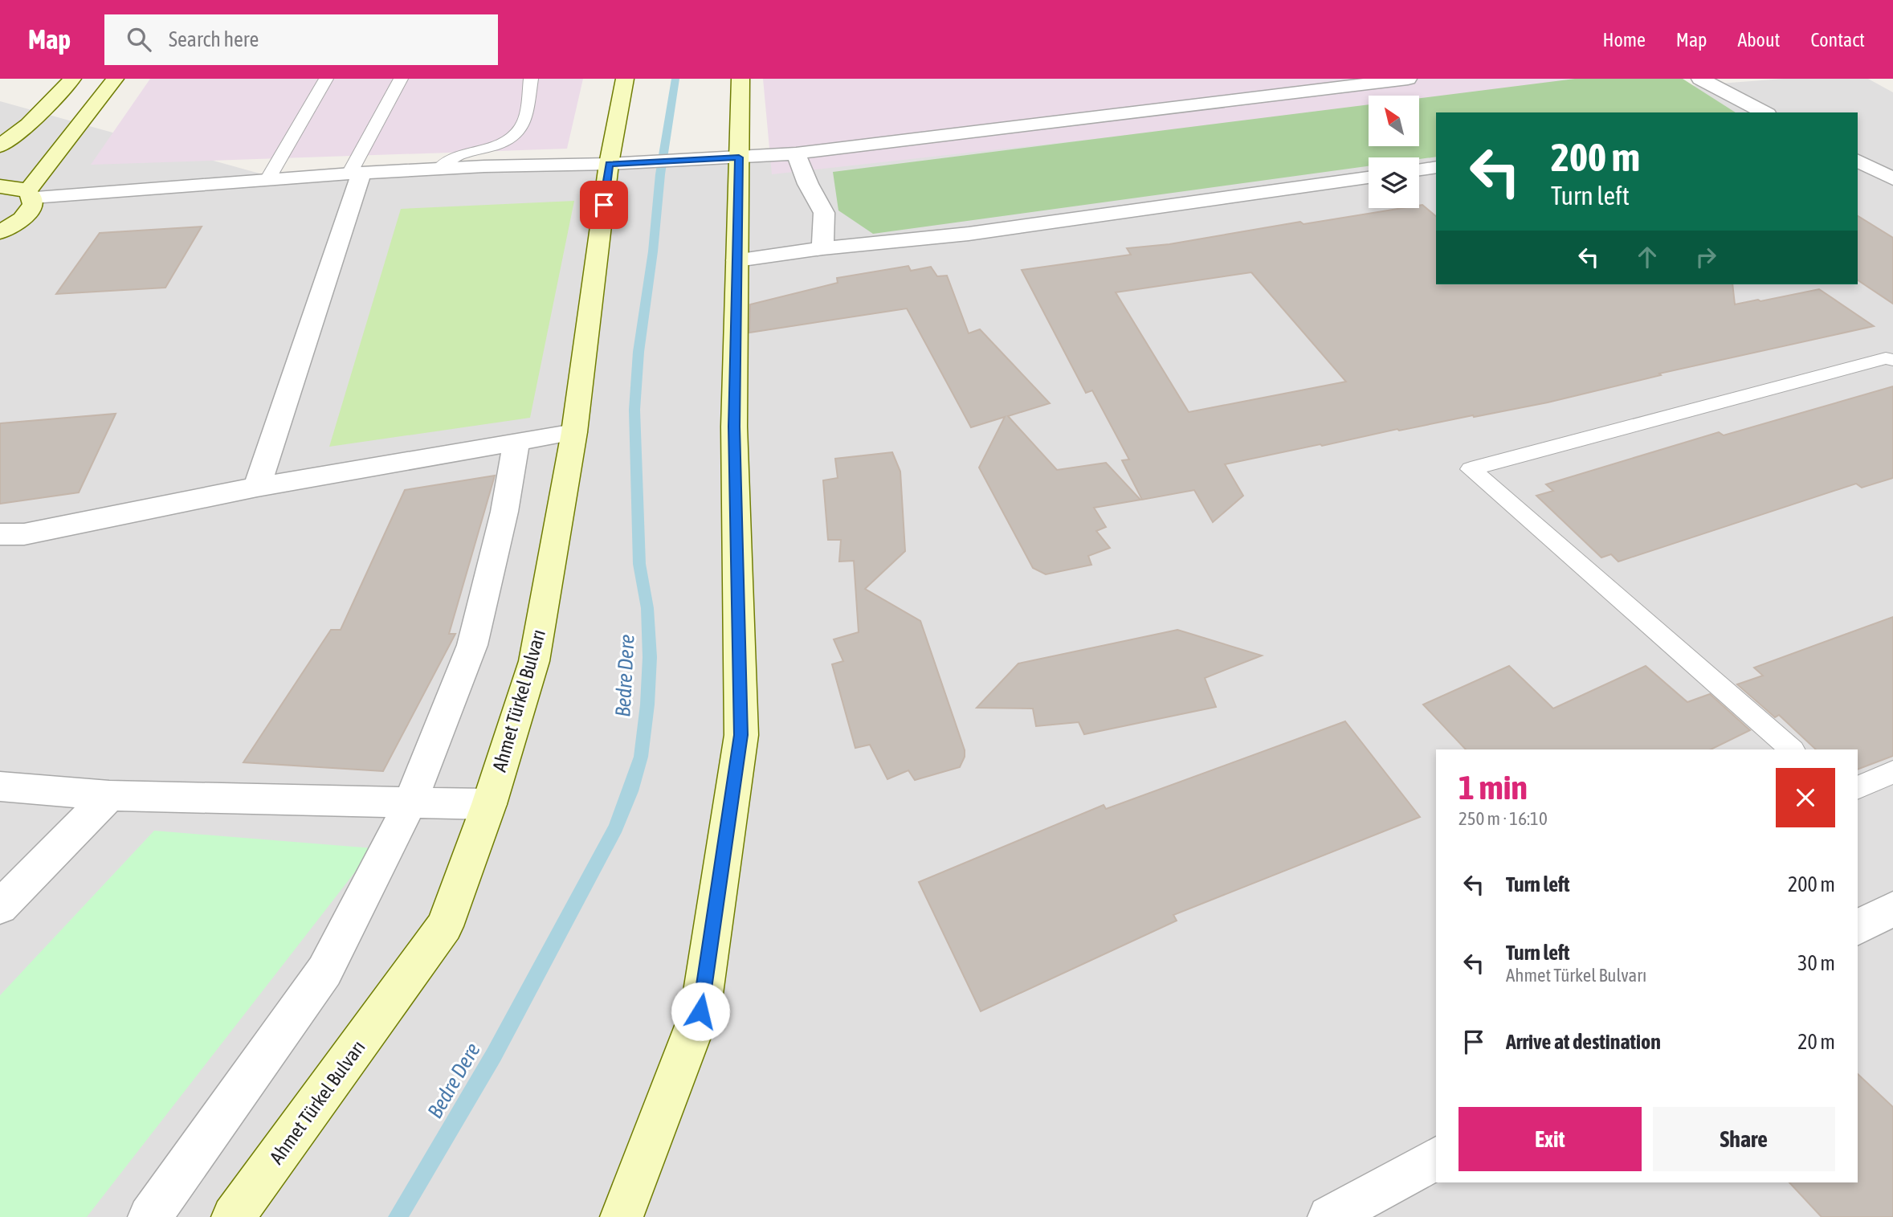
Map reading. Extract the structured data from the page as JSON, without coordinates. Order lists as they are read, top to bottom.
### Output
{
  "streets": {
    "street": ["Ahmet Türkel Bulvarı"]
  },
  "water": ["Bedre Dere"],
  "north": "top left",
  "page": {
    "header": "Map",
    "search": "Search here",
    "nav": [
      "Home",
      "Map",
      "About",
      "Contact"
    ],
    "turn": ["200 m", "Turn left"],
    "heading": ["1 min", "250 m · 16:10"],
    "list": [
      {
        "name": "Turn left",
        "value": "200 m"
      },
      {
        "name": "Turn left",
        "note": "Ahmet Türkel Bulvarı",
        "value": "30 m"
      },
      {
        "name": "Arrive at destination",
        "value": "20 m"
      }
    ],
    "buttons": ["Exit", "Share"]
  }
}
